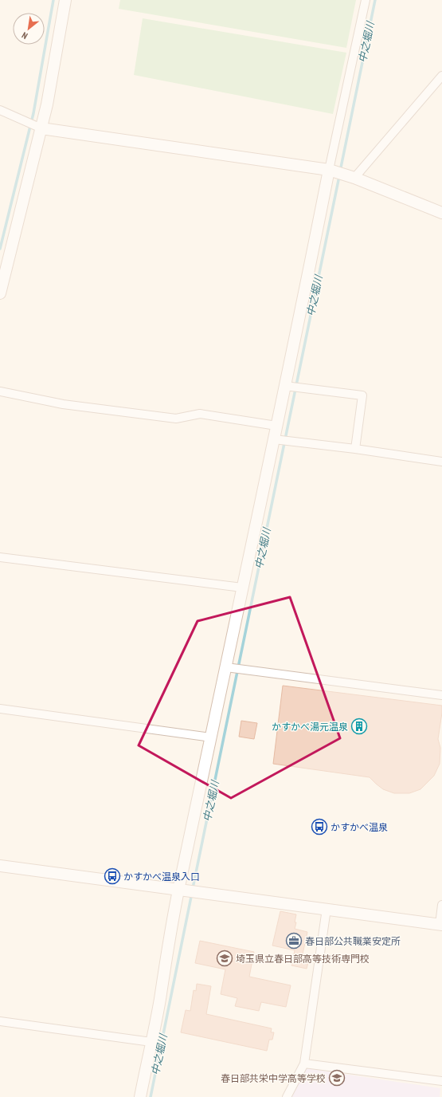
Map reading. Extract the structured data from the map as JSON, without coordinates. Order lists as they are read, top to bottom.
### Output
{
  "water": ["中之堀川"],
  "places": {
    "building": ["かすかべ湯元温泉"],
    "bus stop": ["かすかべ温泉", "かすかべ温泉入口"],
    "office": ["春日部公共職業安定所"],
    "school or university": ["埼玉県立春日部高等技術専門校", "春日部共栄中学高等学校"]
  },
  "north": "bottom left"
}
